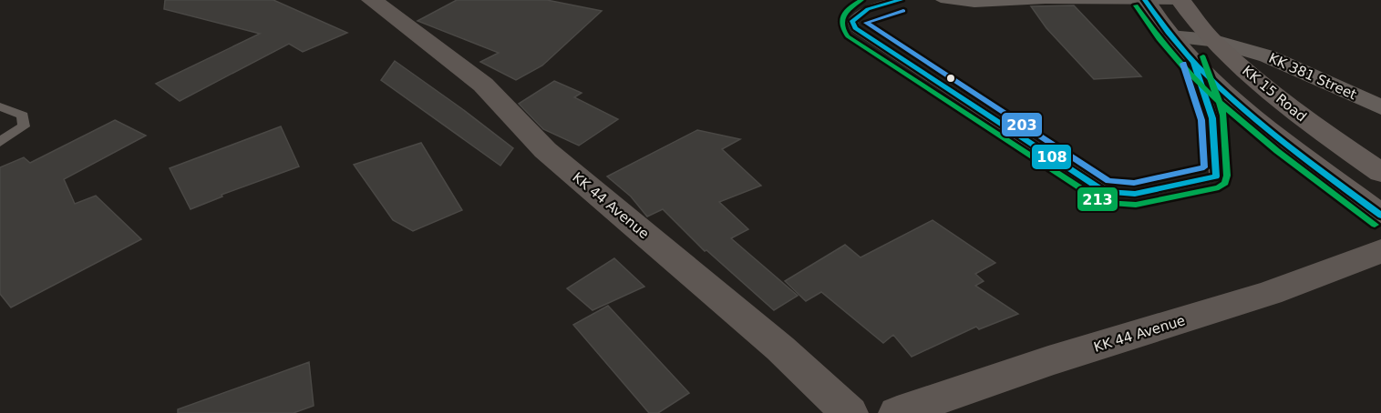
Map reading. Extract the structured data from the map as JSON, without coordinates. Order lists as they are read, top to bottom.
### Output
{
  "streets": {
    "highway": ["KK 15 Road"],
    "main road": ["KK 44 Avenue"],
    "street": ["KK 381 Street"]
  },
  "crossings": [
    ["KK 381 Street", "KK 15 Road"]
  ],
  "lines": ["transit line 108", "transit line 213", "transit line 203"]
}
